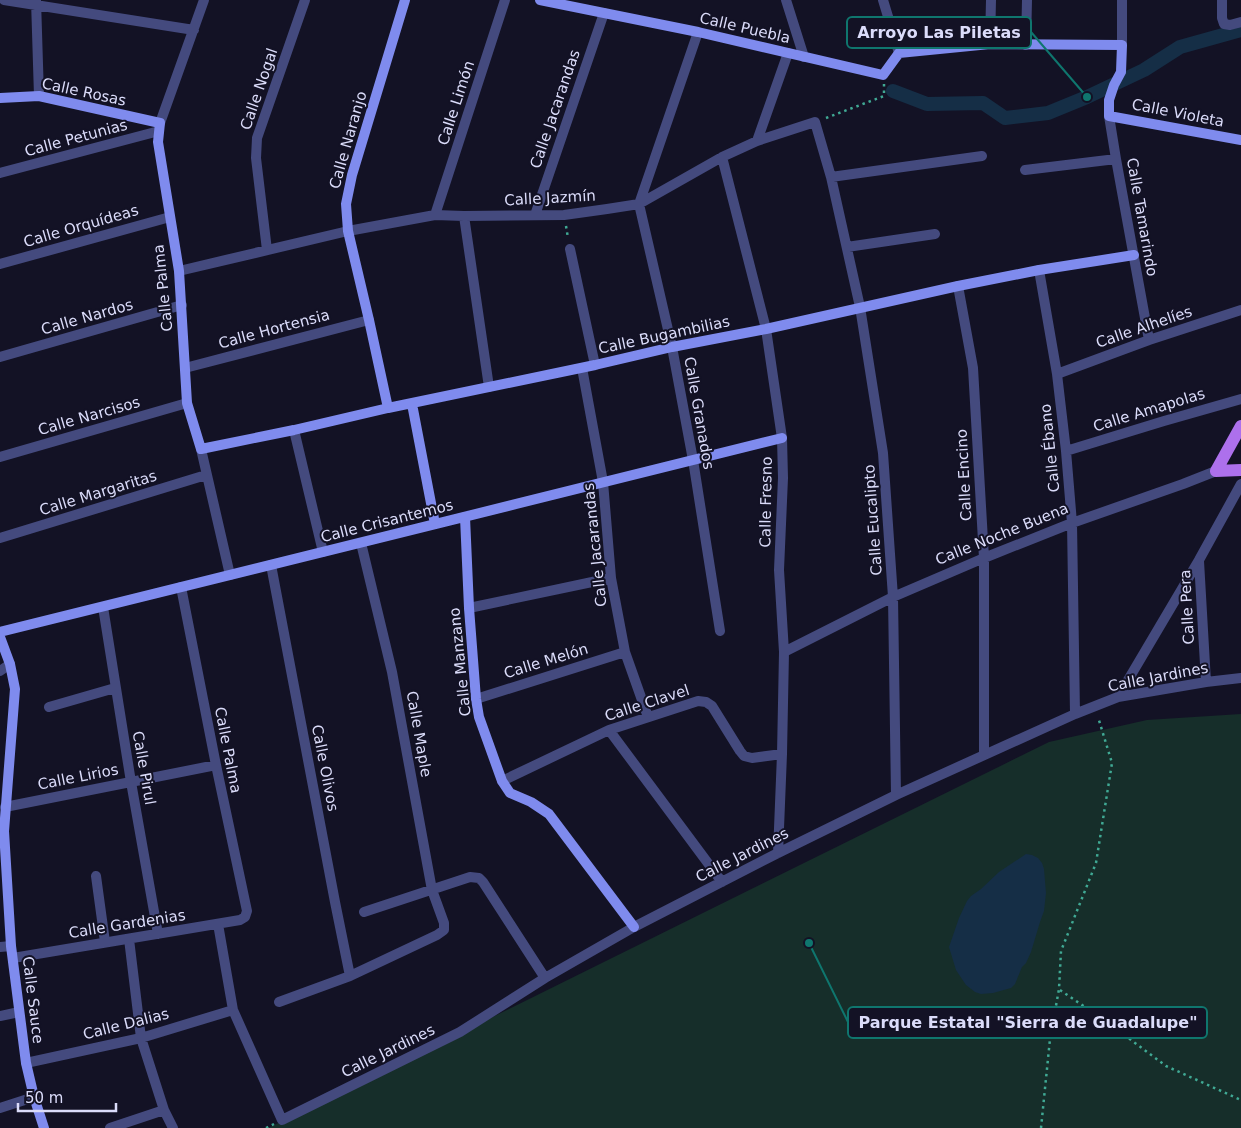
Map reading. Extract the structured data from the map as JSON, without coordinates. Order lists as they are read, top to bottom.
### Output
{
  "streets": {
    "main road": ["Calle Noche Buena"],
    "street": [
      "Calle Puebla",
      "Calle Nogal",
      "Calle Rosas",
      "Calle Limón",
      "Calle Jacarandas",
      "Calle Violeta",
      "Calle Petunias",
      "Calle Naranjo",
      "Calle Jazmín",
      "Calle Tamarindo",
      "Calle Orquídeas",
      "Calle Palma",
      "Calle Nardos",
      "Calle Alhelíes",
      "Calle Hortensia",
      "Calle Bugambilias",
      "Calle Amapolas",
      "Calle Granados",
      "Calle Narcisos",
      "Calle Ébano",
      "Calle Encino",
      "Calle Margaritas",
      "Calle Fresno",
      "Calle Eucalipto",
      "Calle Crisantemos",
      "Calle Pera",
      "Calle Melón",
      "Calle Manzano",
      "Calle Jardines",
      "Calle Clavel",
      "Calle Maple",
      "Calle Pirul",
      "Calle Olivos",
      "Calle Lirios",
      "Calle Gardenias",
      "Calle Sauce",
      "Calle Dalias"
    ]
  },
  "crossings": [
    ["Calle Puebla", "Calle Jacarandas"],
    ["Calle Nogal", "Calle Jazmín"],
    ["Calle Rosas", "Calle Petunias"],
    ["Calle Rosas", "Calle Palma"],
    ["Calle Limón", "Calle Jazmín"],
    ["Calle Jacarandas", "Calle Jazmín"],
    ["Calle Jacarandas", "Calle Bugambilias"],
    ["Calle Jacarandas", "Calle Crisantemos"],
    ["Calle Jacarandas", "Calle Melón"],
    ["Calle Jacarandas", "Calle Clavel"],
    ["Calle Violeta", "Calle Tamarindo"],
    ["Calle Petunias", "Calle Palma"],
    ["Calle Naranjo", "Calle Jazmín"],
    ["Calle Naranjo", "Calle Hortensia"],
    ["Calle Naranjo", "Calle Bugambilias"],
    ["Calle Jazmín", "Calle Palma"],
    ["Calle Jazmín", "Calle Granados"],
    ["Calle Jazmín", "Calle Fresno"],
    ["Calle Jazmín", "Calle Eucalipto"],
    ["Calle Tamarindo", "Calle Alhelíes"],
    ["Calle Tamarindo", "Calle Bugambilias"],
    ["Calle Orquídeas", "Calle Palma"],
    ["Calle Palma", "Calle Nardos"],
    ["Calle Palma", "Calle Hortensia"],
    ["Calle Palma", "Calle Bugambilias"],
    ["Calle Palma", "Calle Narcisos"],
    ["Calle Palma", "Calle Margaritas"],
    ["Calle Palma", "Calle Crisantemos"],
    ["Calle Palma", "Calle Lirios"],
    ["Calle Palma", "Calle Gardenias"],
    ["Calle Alhelíes", "Calle Ébano"],
    ["Calle Bugambilias", "Calle Granados"],
    ["Calle Bugambilias", "Calle Ébano"],
    ["Calle Bugambilias", "Calle Encino"],
    ["Calle Bugambilias", "Calle Fresno"],
    ["Calle Bugambilias", "Calle Eucalipto"],
    ["Calle Amapolas", "Calle Ébano"],
    ["Calle Granados", "Calle Crisantemos"],
    ["Calle Ébano", "Calle Noche Buena"],
    ["Calle Ébano", "Calle Jardines"],
    ["Calle Encino", "Calle Noche Buena"],
    ["Calle Encino", "Calle Jardines"],
    ["Calle Fresno", "Calle Crisantemos"],
    ["Calle Fresno", "Calle Noche Buena"],
    ["Calle Fresno", "Calle Jardines"],
    ["Calle Fresno", "Calle Clavel"],
    ["Calle Eucalipto", "Calle Noche Buena"],
    ["Calle Eucalipto", "Calle Jardines"],
    ["Calle Crisantemos", "Calle Manzano"],
    ["Calle Crisantemos", "Calle Maple"],
    ["Calle Crisantemos", "Calle Pirul"],
    ["Calle Crisantemos", "Calle Olivos"],
    ["Calle Pera", "Calle Jardines"],
    ["Calle Melón", "Calle Manzano"],
    ["Calle Manzano", "Calle Jardines"],
    ["Calle Manzano", "Calle Clavel"],
    ["Calle Jardines", "Calle Dalias"],
    ["Calle Maple", "Calle Olivos"],
    ["Calle Pirul", "Calle Lirios"],
    ["Calle Pirul", "Calle Gardenias"],
    ["Calle Lirios", "Calle Sauce"],
    ["Calle Gardenias", "Calle Sauce"],
    ["Calle Sauce", "Calle Dalias"]
  ],
  "places": ["Arroyo Las Piletas", "Parque Estatal \"Sierra de Guadalupe\""],
  "scale_bar": "50 m"
}
